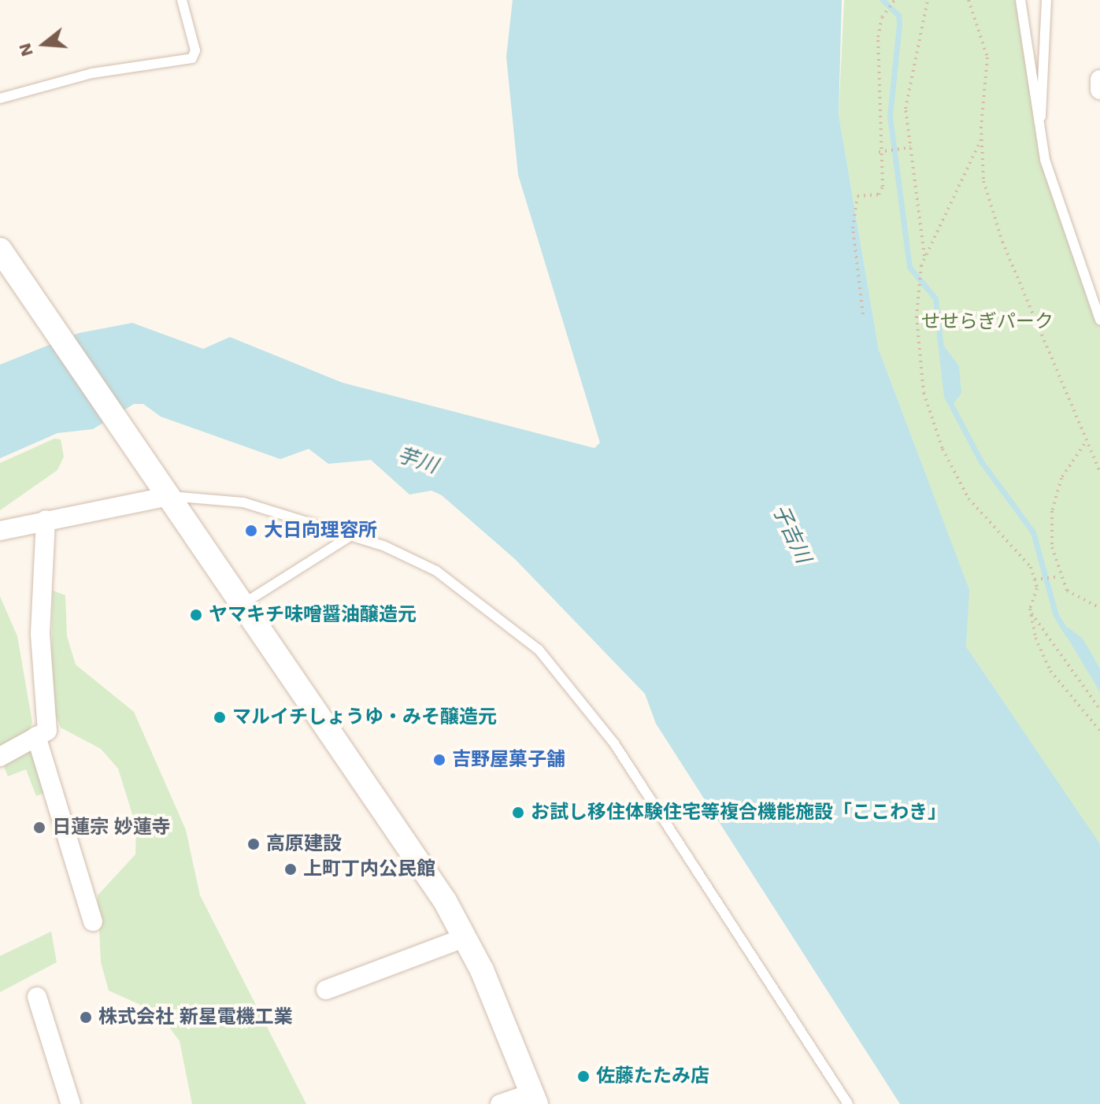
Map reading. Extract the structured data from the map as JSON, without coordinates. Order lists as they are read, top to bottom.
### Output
{
  "water": ["芋川", "子吉川"],
  "parks": ["せせらぎパーク"],
  "places": [
    "大日向理容所",
    "ヤマキチ味噌醤油醸造元",
    "マルイチしょうゆ・みそ醸造元",
    "吉野屋菓子舗",
    "お試し移住体験住宅等複合機能施設「ここわき」",
    "日蓮宗 妙蓮寺",
    "高原建設",
    "上町丁内公民館",
    "株式会社 新星電機工業",
    "佐藤たたみ店"
  ],
  "north": "left"
}
